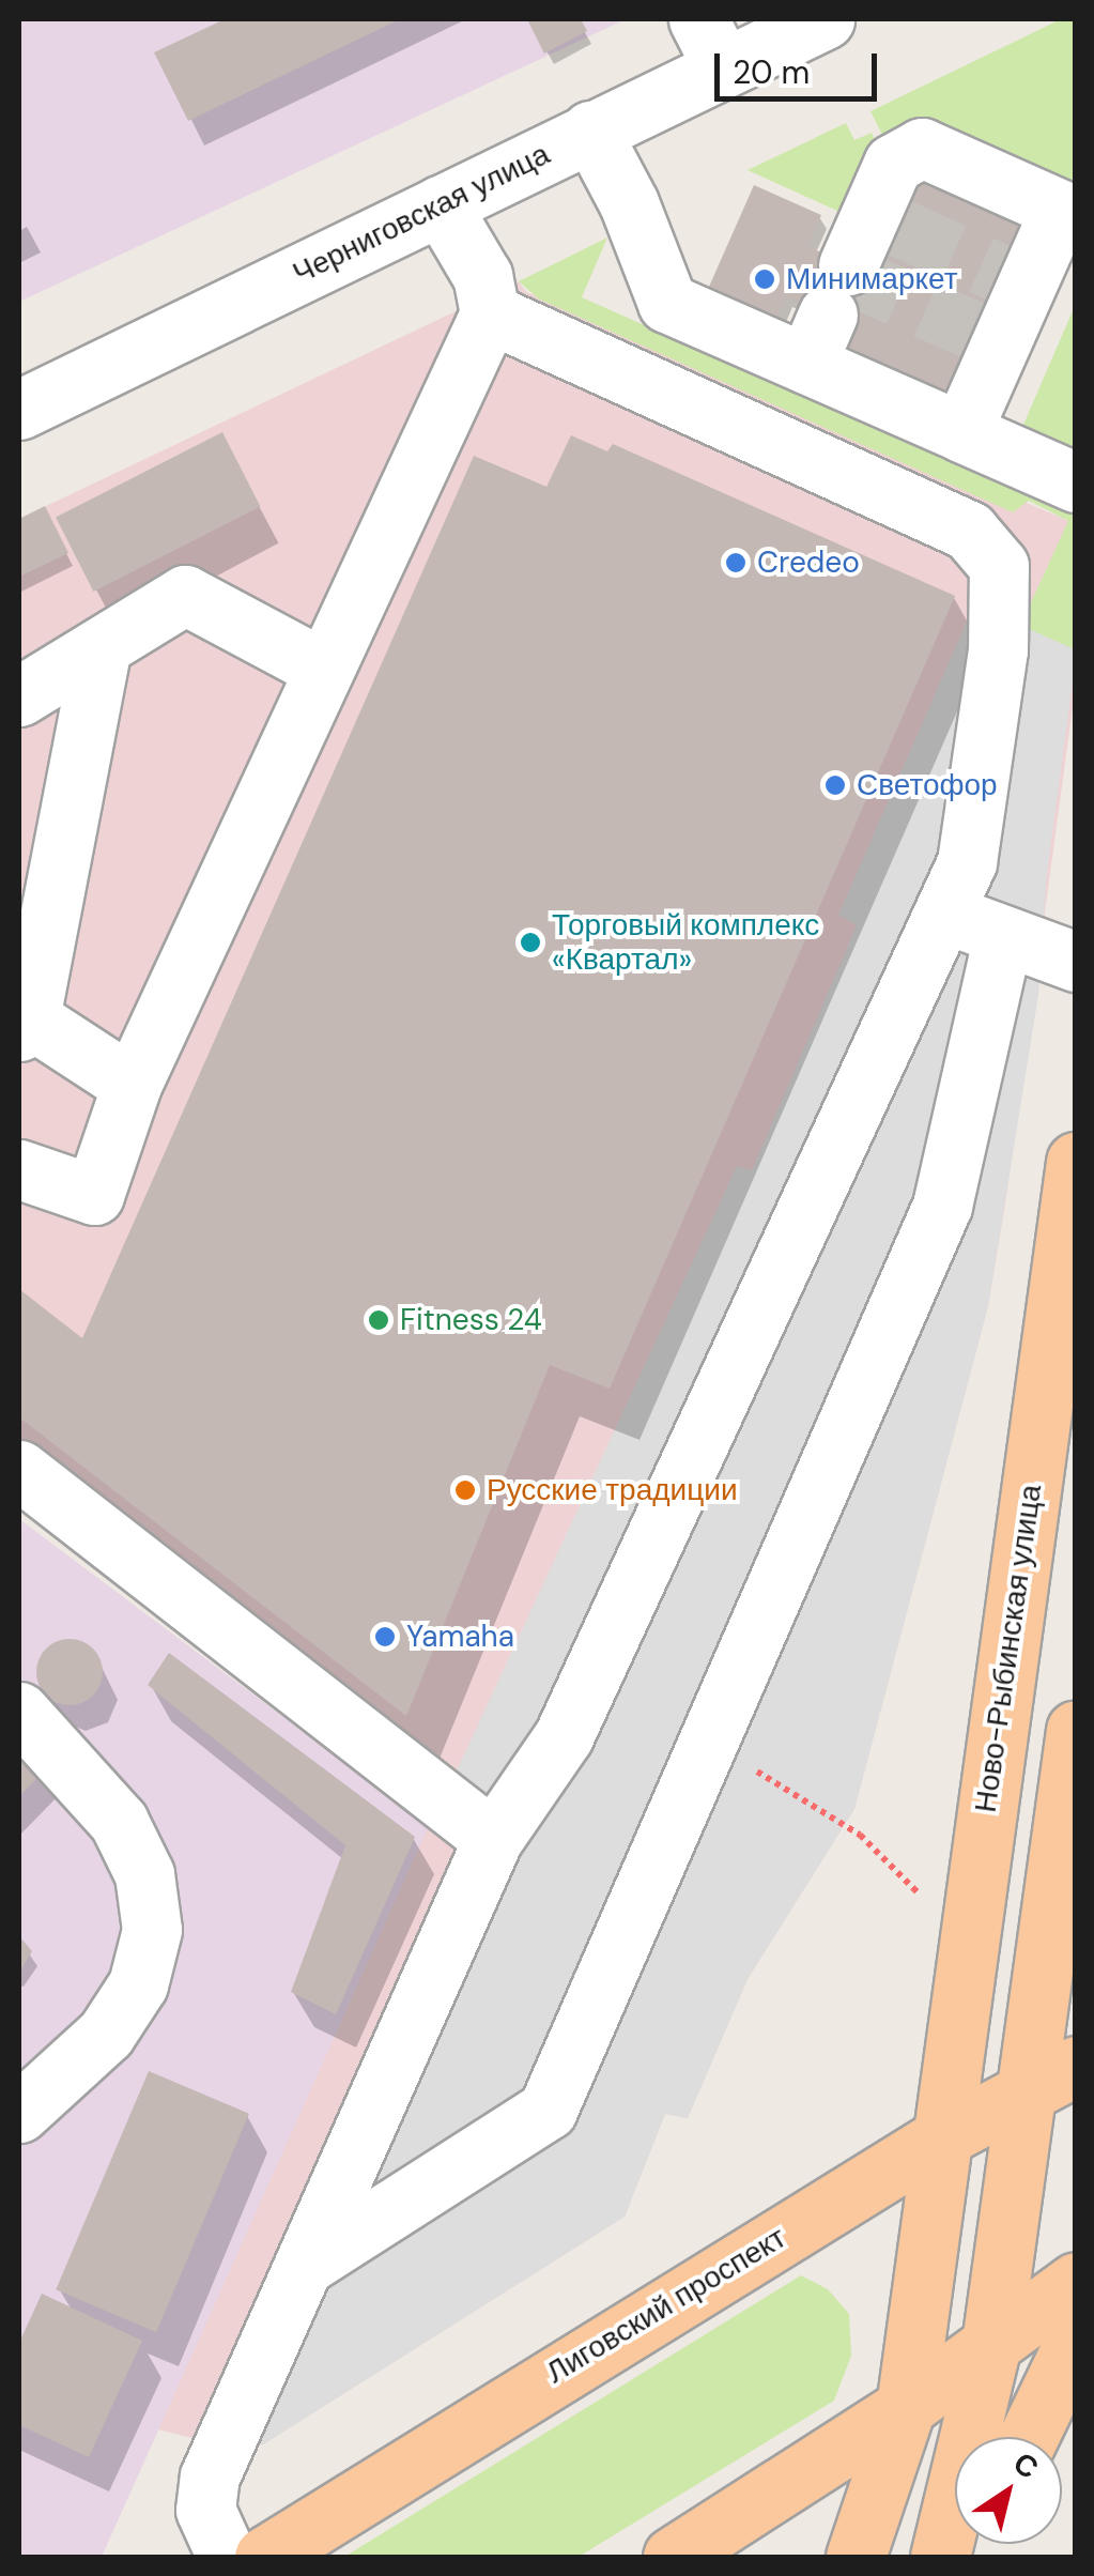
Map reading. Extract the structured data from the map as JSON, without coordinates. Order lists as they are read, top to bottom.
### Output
{
  "streets": {
    "main road": ["Ново-Рыбинская улица", "Лиговский проспект"],
    "street": ["Черниговская улица"]
  },
  "crossings": [
    ["Ново-Рыбинская улица", "Лиговский проспект"]
  ],
  "places": [
    "Минимаркет",
    "Credeo",
    "Светофор",
    "Торговый комплекс «Квартал»",
    "Fitness 24",
    "Русские традиции",
    "Yamaha"
  ],
  "scale_bar": "20 m",
  "north": "top right"
}
